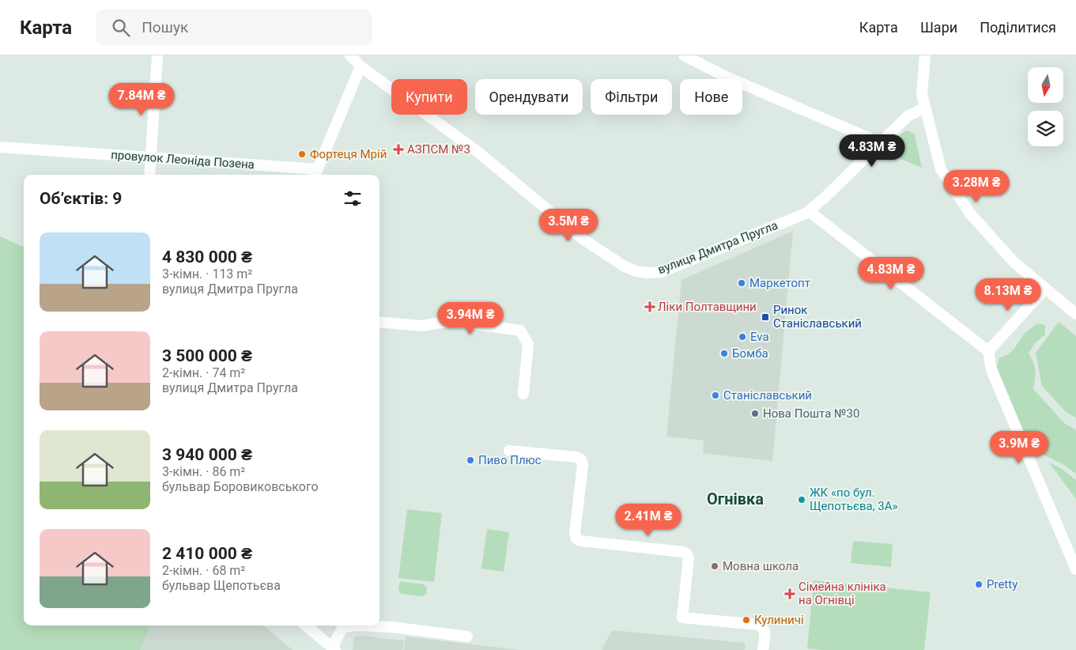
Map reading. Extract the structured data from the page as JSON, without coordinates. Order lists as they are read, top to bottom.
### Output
{
  "streets": {
    "street": ["провулок Леоніда Позена", "вулиця Дмитра Пругла"]
  },
  "districts": ["Огнівка"],
  "places": {
    "health": ["АЗПСМ №3", "Ліки Полтавщини", "Сімейна клініка на Огнівці"],
    "other": [
      "Фортеця Мрій",
      "Маркетопт",
      "Eva",
      "Бомба",
      "Станіславський",
      "Нова Пошта №30",
      "Пиво Плюс",
      "ЖК «по бул. Щепотьєва, 3А»",
      "Мовна школа",
      "Pretty",
      "Кулиничі"
    ],
    "transit": ["Ринок Станіславський"]
  },
  "north": "bottom",
  "page": {
    "header": "Карта",
    "search": "Пошук",
    "nav": ["Карта", "Шари", "Поділитися"],
    "chip": [
      "Купити",
      "Орендувати",
      "Фільтри",
      "Нове"
    ],
    "price": [
      "7.84M ₴",
      "4.83M ₴",
      "3.28M ₴",
      "3.5M ₴",
      "4.83M ₴",
      "8.13M ₴",
      "3.94M ₴",
      "3.9M ₴",
      "2.41M ₴"
    ],
    "heading": "Об’єктів: 9",
    "list": [
      {
        "name": "4 830 000 ₴",
        "note": "3-кімн. · 113 m² · вулиця Дмитра Пругла"
      },
      {
        "name": "3 500 000 ₴",
        "note": "2-кімн. · 74 m² · вулиця Дмитра Пругла"
      },
      {
        "name": "3 940 000 ₴",
        "note": "3-кімн. · 86 m² · бульвар Боровиковського"
      },
      {
        "name": "2 410 000 ₴",
        "note": "2-кімн. · 68 m² · бульвар Щепотьєва"
      }
    ]
  }
}
